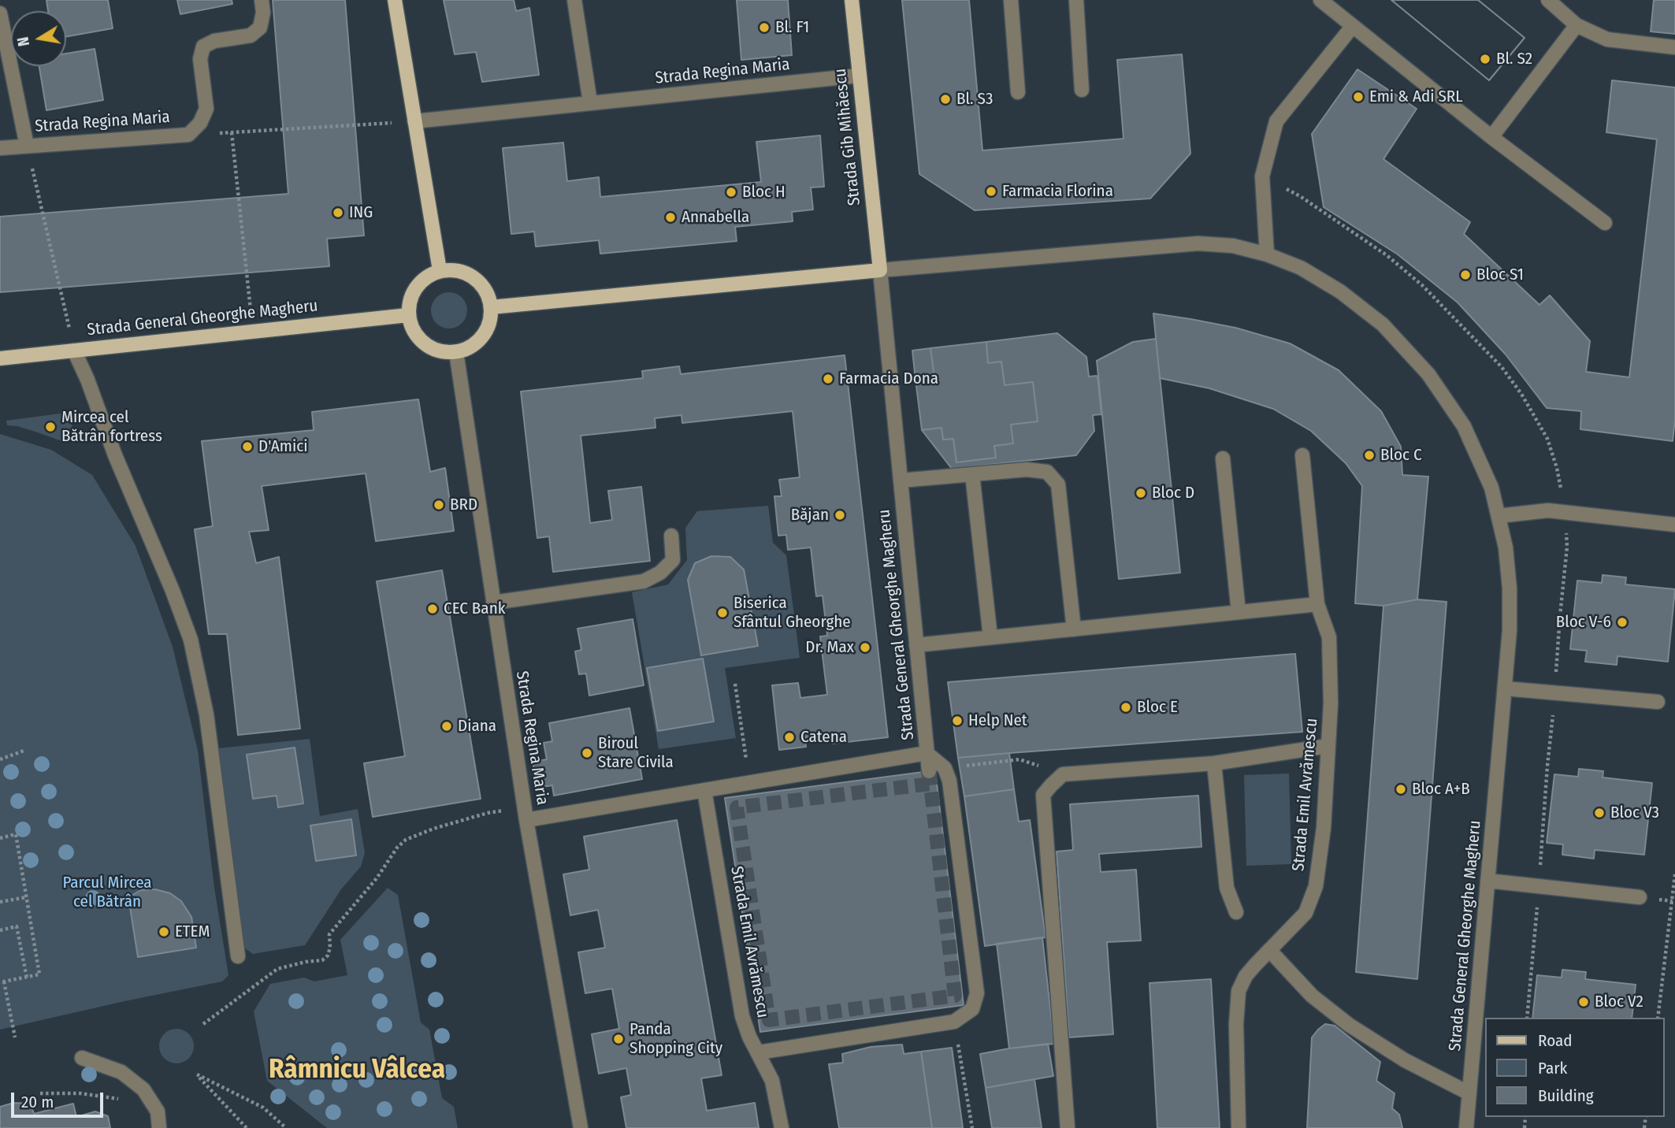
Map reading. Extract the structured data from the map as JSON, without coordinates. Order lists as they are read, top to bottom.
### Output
{
  "streets": {
    "main road": ["Strada Gib Mihăescu", "Strada General Gheorghe Magheru"],
    "street": ["Strada Regina Maria", "Strada Emil Avrămescu"]
  },
  "crossings": [
    ["Strada Regina Maria", "Strada Gib Mihăescu"],
    ["Strada Regina Maria", "Strada General Gheorghe Magheru"],
    ["Strada Gib Mihăescu", "Strada General Gheorghe Magheru"]
  ],
  "districts": ["Râmnicu Vâlcea"],
  "parks": ["Parcul Mircea cel Bătrân"],
  "places": [
    "Bl. F1",
    "Bl. S2",
    "Emi & Adi SRL",
    "Bl. S3",
    "Farmacia Florina",
    "Bloc H",
    "ING",
    "Annabella",
    "Bloc S1",
    "Farmacia Dona",
    "Mircea cel Bătrân fortress",
    "D'Amici",
    "Bloc C",
    "Bloc D",
    "BRD",
    "Băjan",
    "CEC Bank",
    "Biserica Sfântul Gheorghe",
    "Bloc V-6",
    "Dr. Max",
    "Bloc E",
    "Help Net",
    "Diana",
    "Catena",
    "Biroul Stare Civila",
    "Bloc A+B",
    "Bloc V3",
    "ETEM",
    "Bloc V2",
    "Panda Shopping City"
  ],
  "legend": ["Road", "Park", "Building"],
  "scale_bar": "20 m",
  "north": "left"
}
